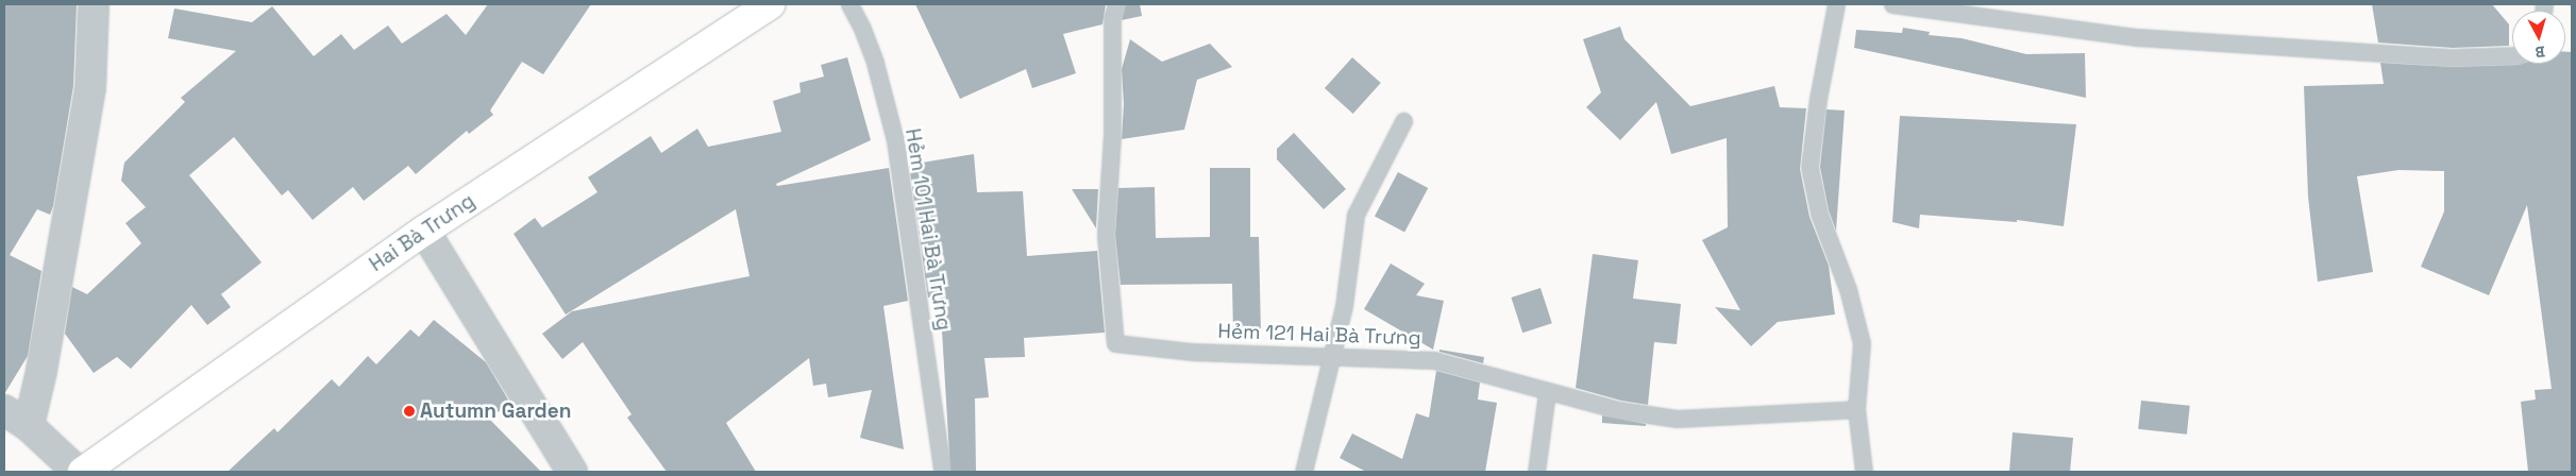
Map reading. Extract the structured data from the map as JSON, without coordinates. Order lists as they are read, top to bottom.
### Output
{
  "streets": {
    "main road": ["Hai Bà Trưng"],
    "lane": ["Hẻm 101 Hai Bà Trưng", "Hẻm 121 Hai Bà Trưng"]
  },
  "places": ["Autumn Garden"],
  "north": "bottom"
}
